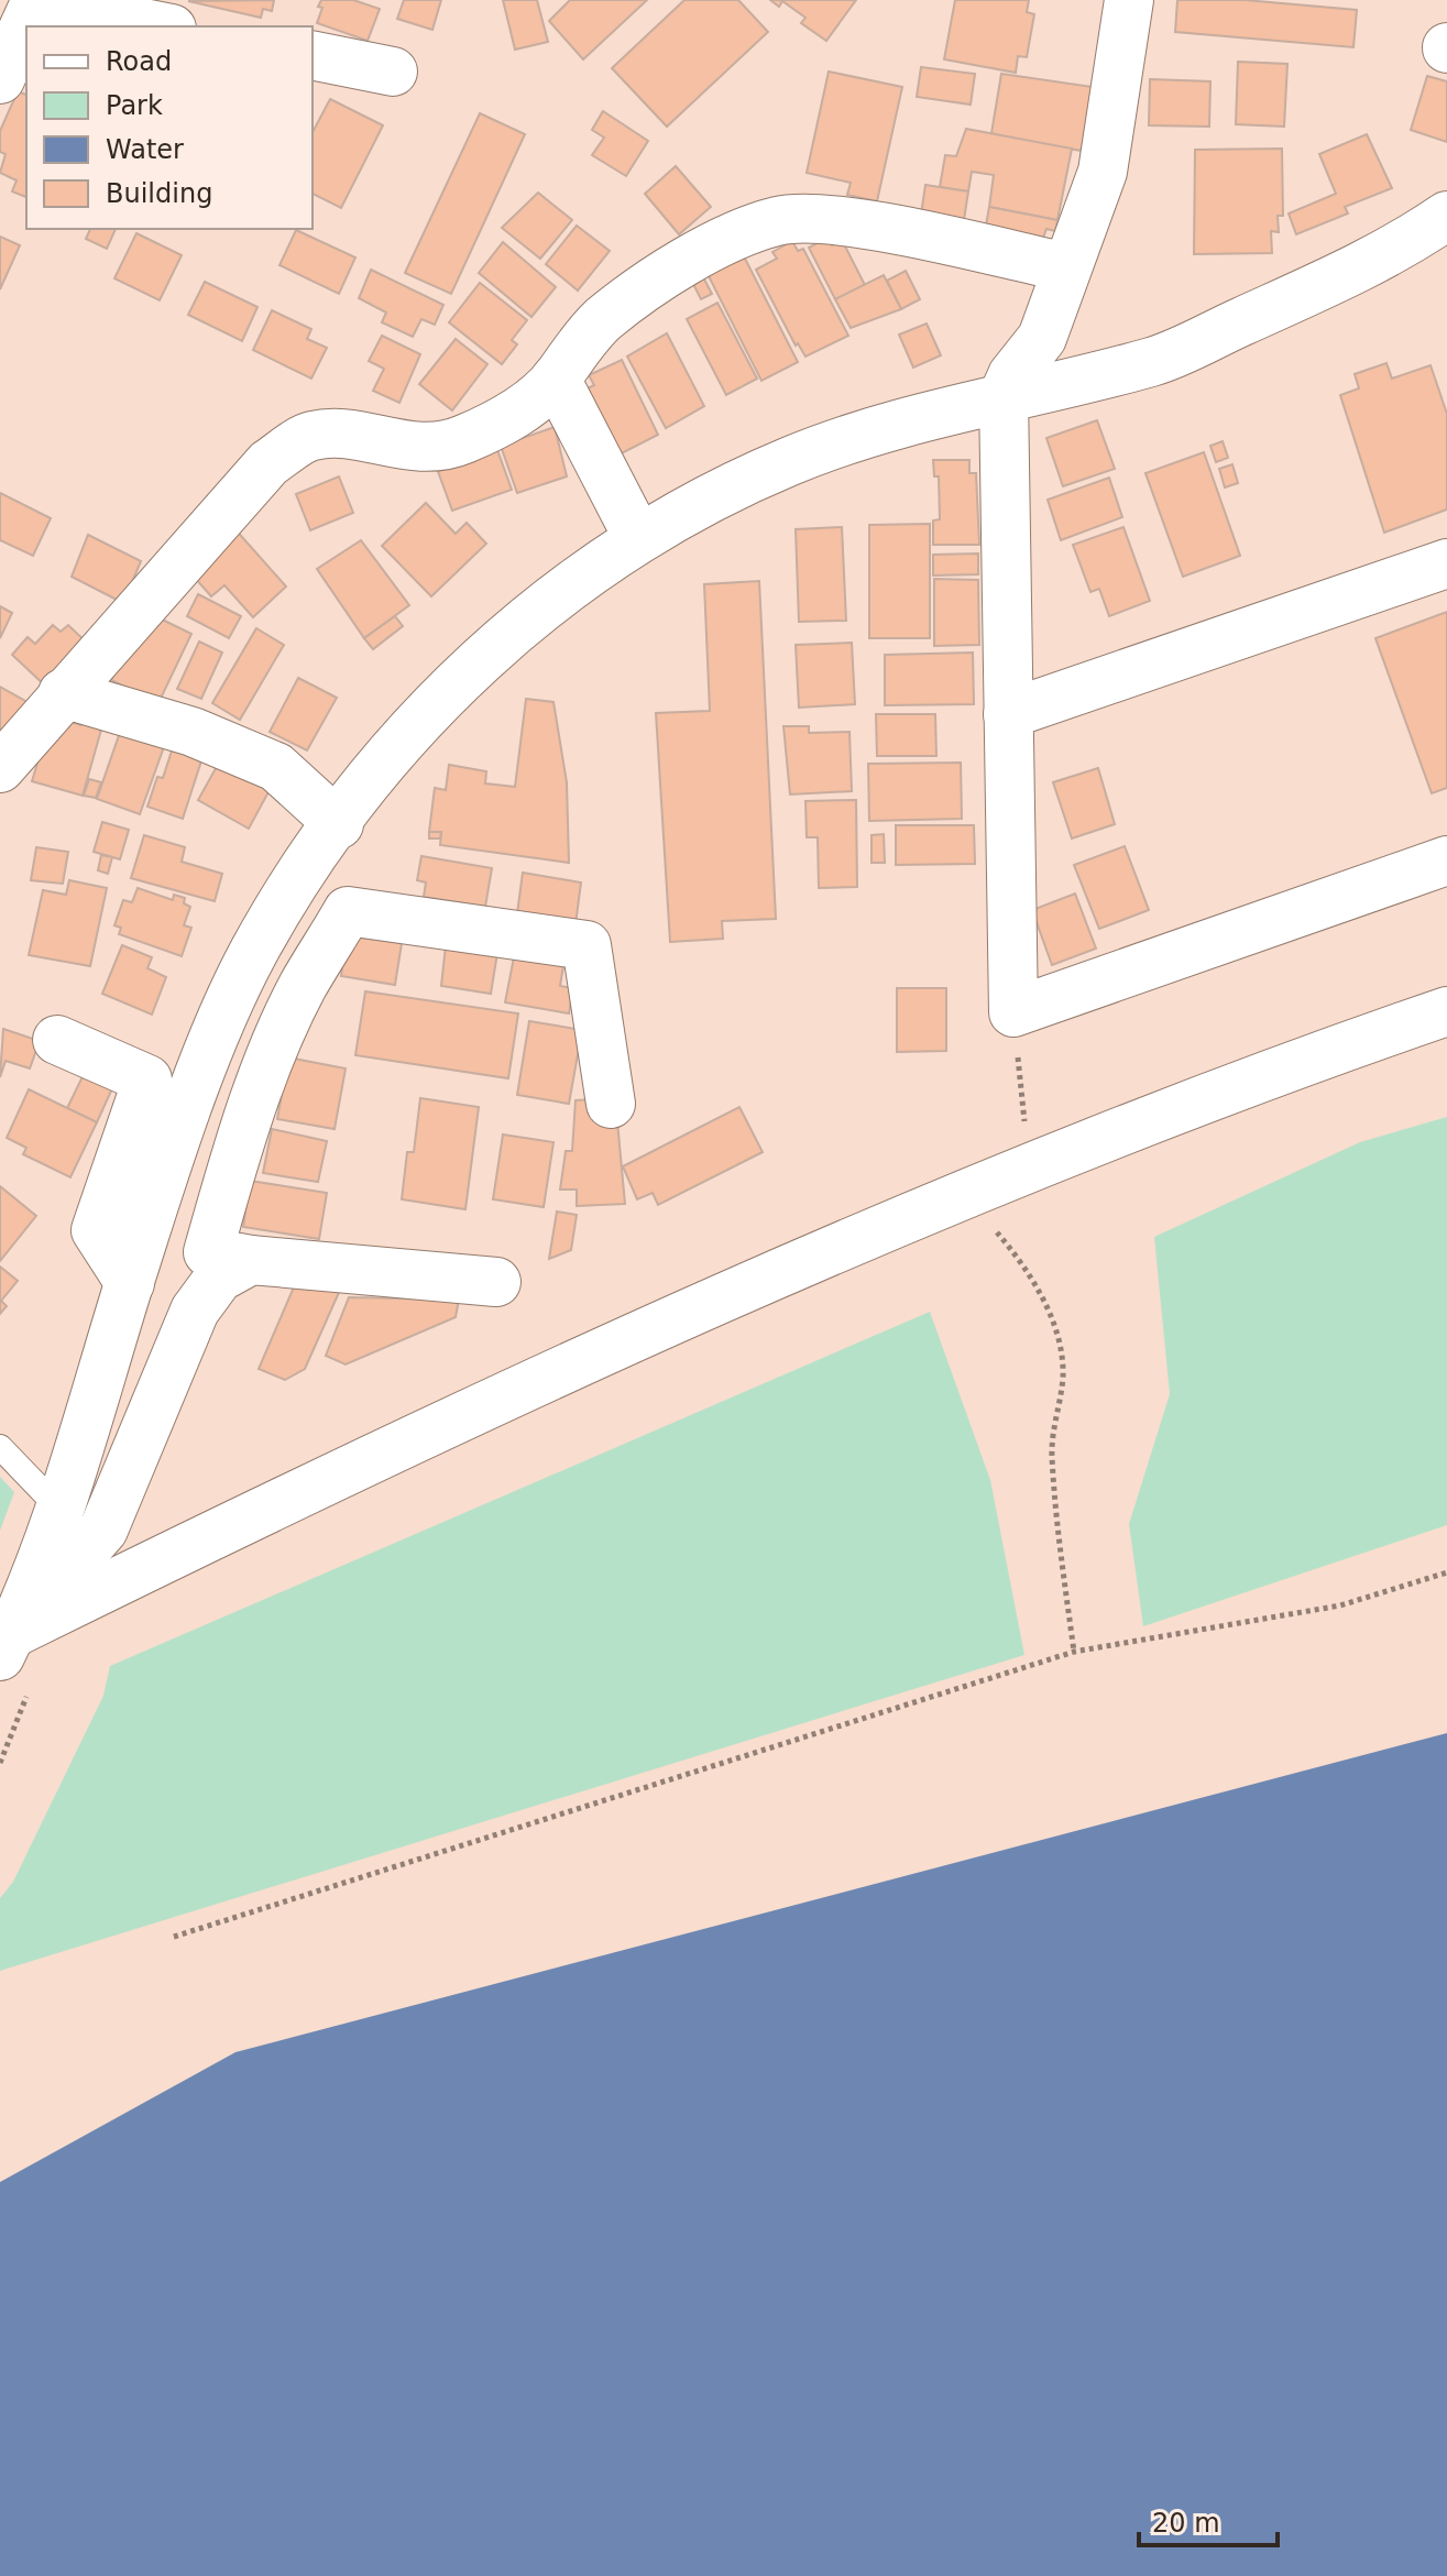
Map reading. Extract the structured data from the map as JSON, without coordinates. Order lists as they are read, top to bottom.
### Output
{
  "legend": [
    "Road",
    "Park",
    "Water",
    "Building"
  ],
  "scale_bar": "20 m"
}
